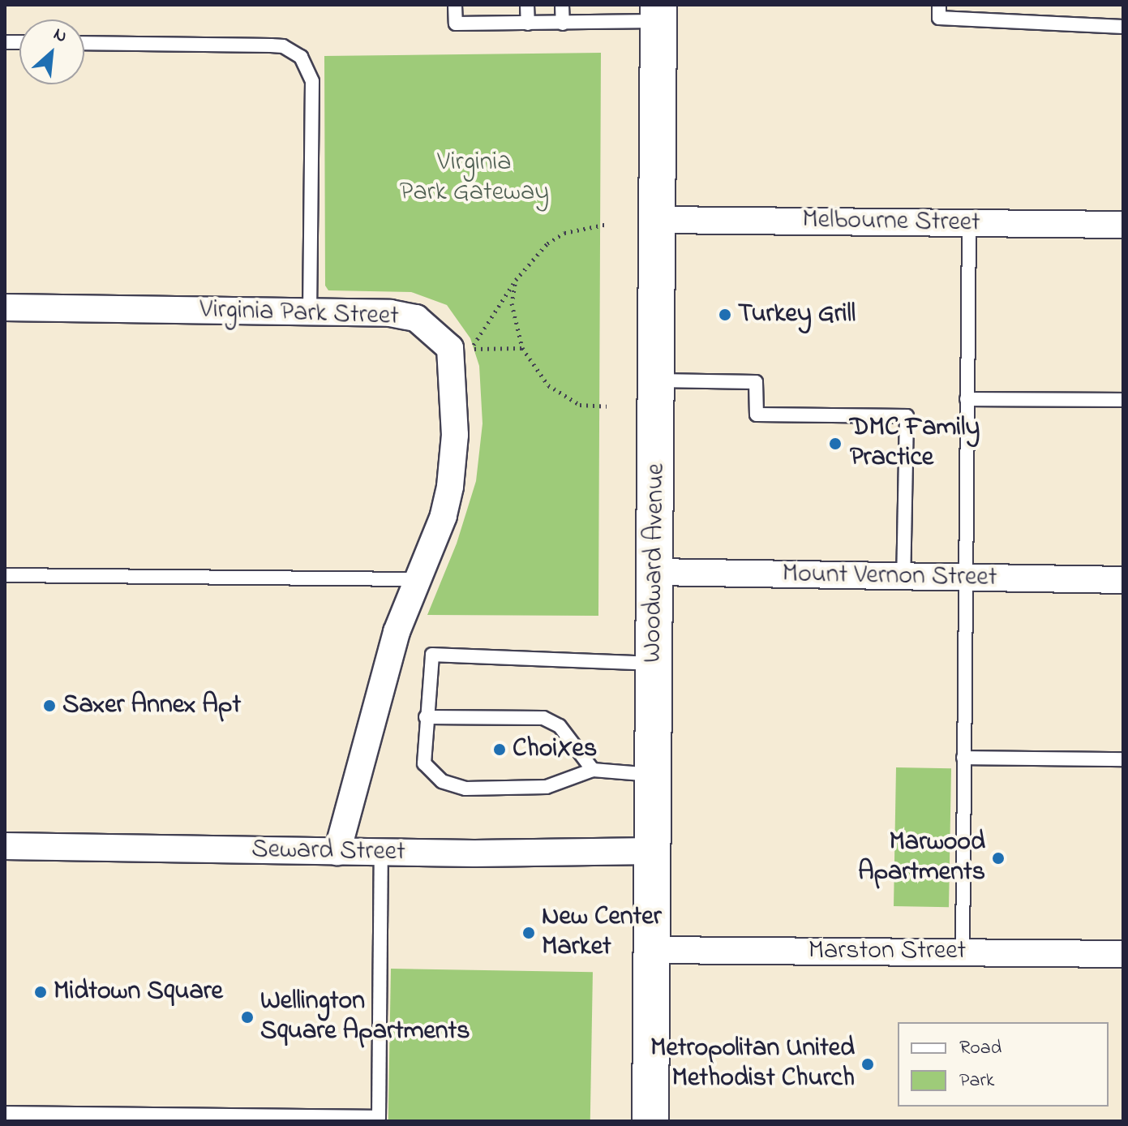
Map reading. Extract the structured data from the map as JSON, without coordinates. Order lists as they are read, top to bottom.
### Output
{
  "streets": {
    "main road": ["Woodward Avenue"],
    "street": [
      "Melbourne Street",
      "Virginia Park Street",
      "Mount Vernon Street",
      "Seward Street",
      "Marston Street"
    ]
  },
  "crossings": [
    ["Melbourne Street", "Woodward Avenue"],
    ["Virginia Park Street", "Seward Street"],
    ["Woodward Avenue", "Mount Vernon Street"],
    ["Woodward Avenue", "Seward Street"],
    ["Woodward Avenue", "Marston Street"]
  ],
  "parks": ["Virginia Park Gateway"],
  "places": [
    "Turkey Grill",
    "DMC Family Practice",
    "Saxer Annex Apt",
    "ChoiXes",
    "Marwood Apartments",
    "New Center Market",
    "Midtown Square",
    "Wellington Square Apartments",
    "Metropolitan United Methodist Church"
  ],
  "legend": ["Road", "Park"],
  "north": "top right"
}
